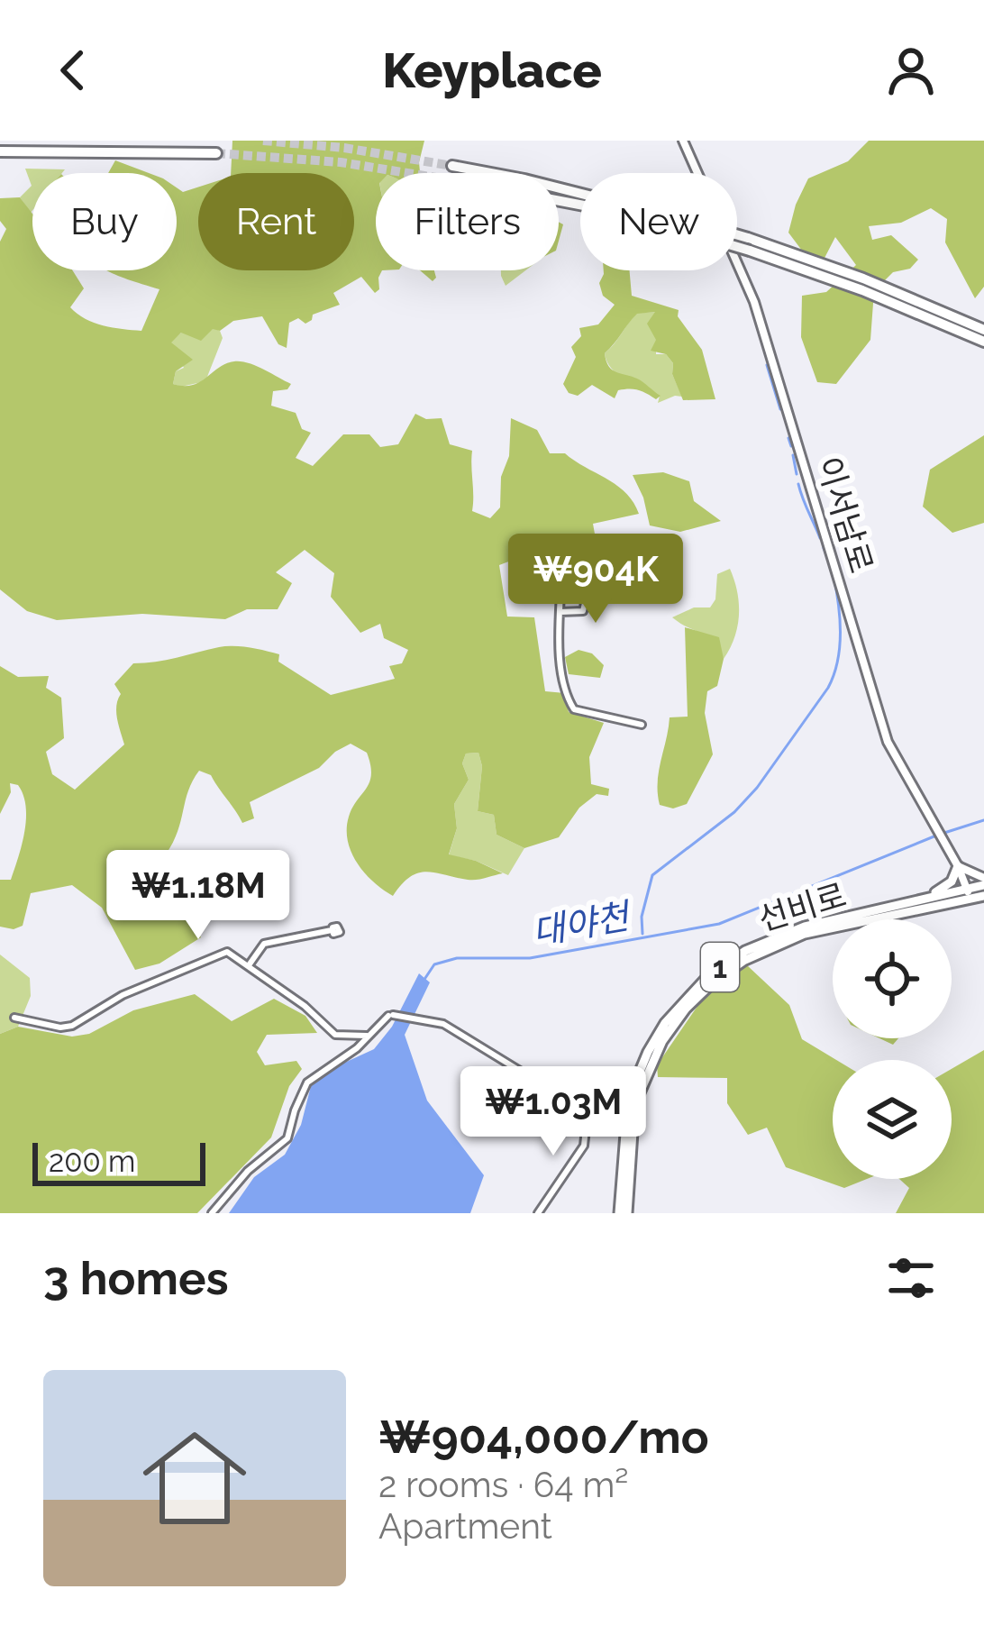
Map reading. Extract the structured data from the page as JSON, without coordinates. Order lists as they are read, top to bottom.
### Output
{
  "streets": {
    "main road": ["이서남로", "선비로", "1"]
  },
  "crossings": [
    ["이서남로", "선비로"]
  ],
  "water": ["대야천"],
  "scale_bar": "200 m",
  "page": {
    "header": "Keyplace",
    "chip": [
      "Buy",
      "Rent",
      "Filters",
      "New"
    ],
    "price": ["₩904K", "₩1.18M", "₩1.03M"],
    "scale": "200 m",
    "heading": "3 homes",
    "list": [
      {
        "name": "₩904,000/mo",
        "note": "2 rooms · 64 m² · Apartment"
      }
    ]
  }
}
